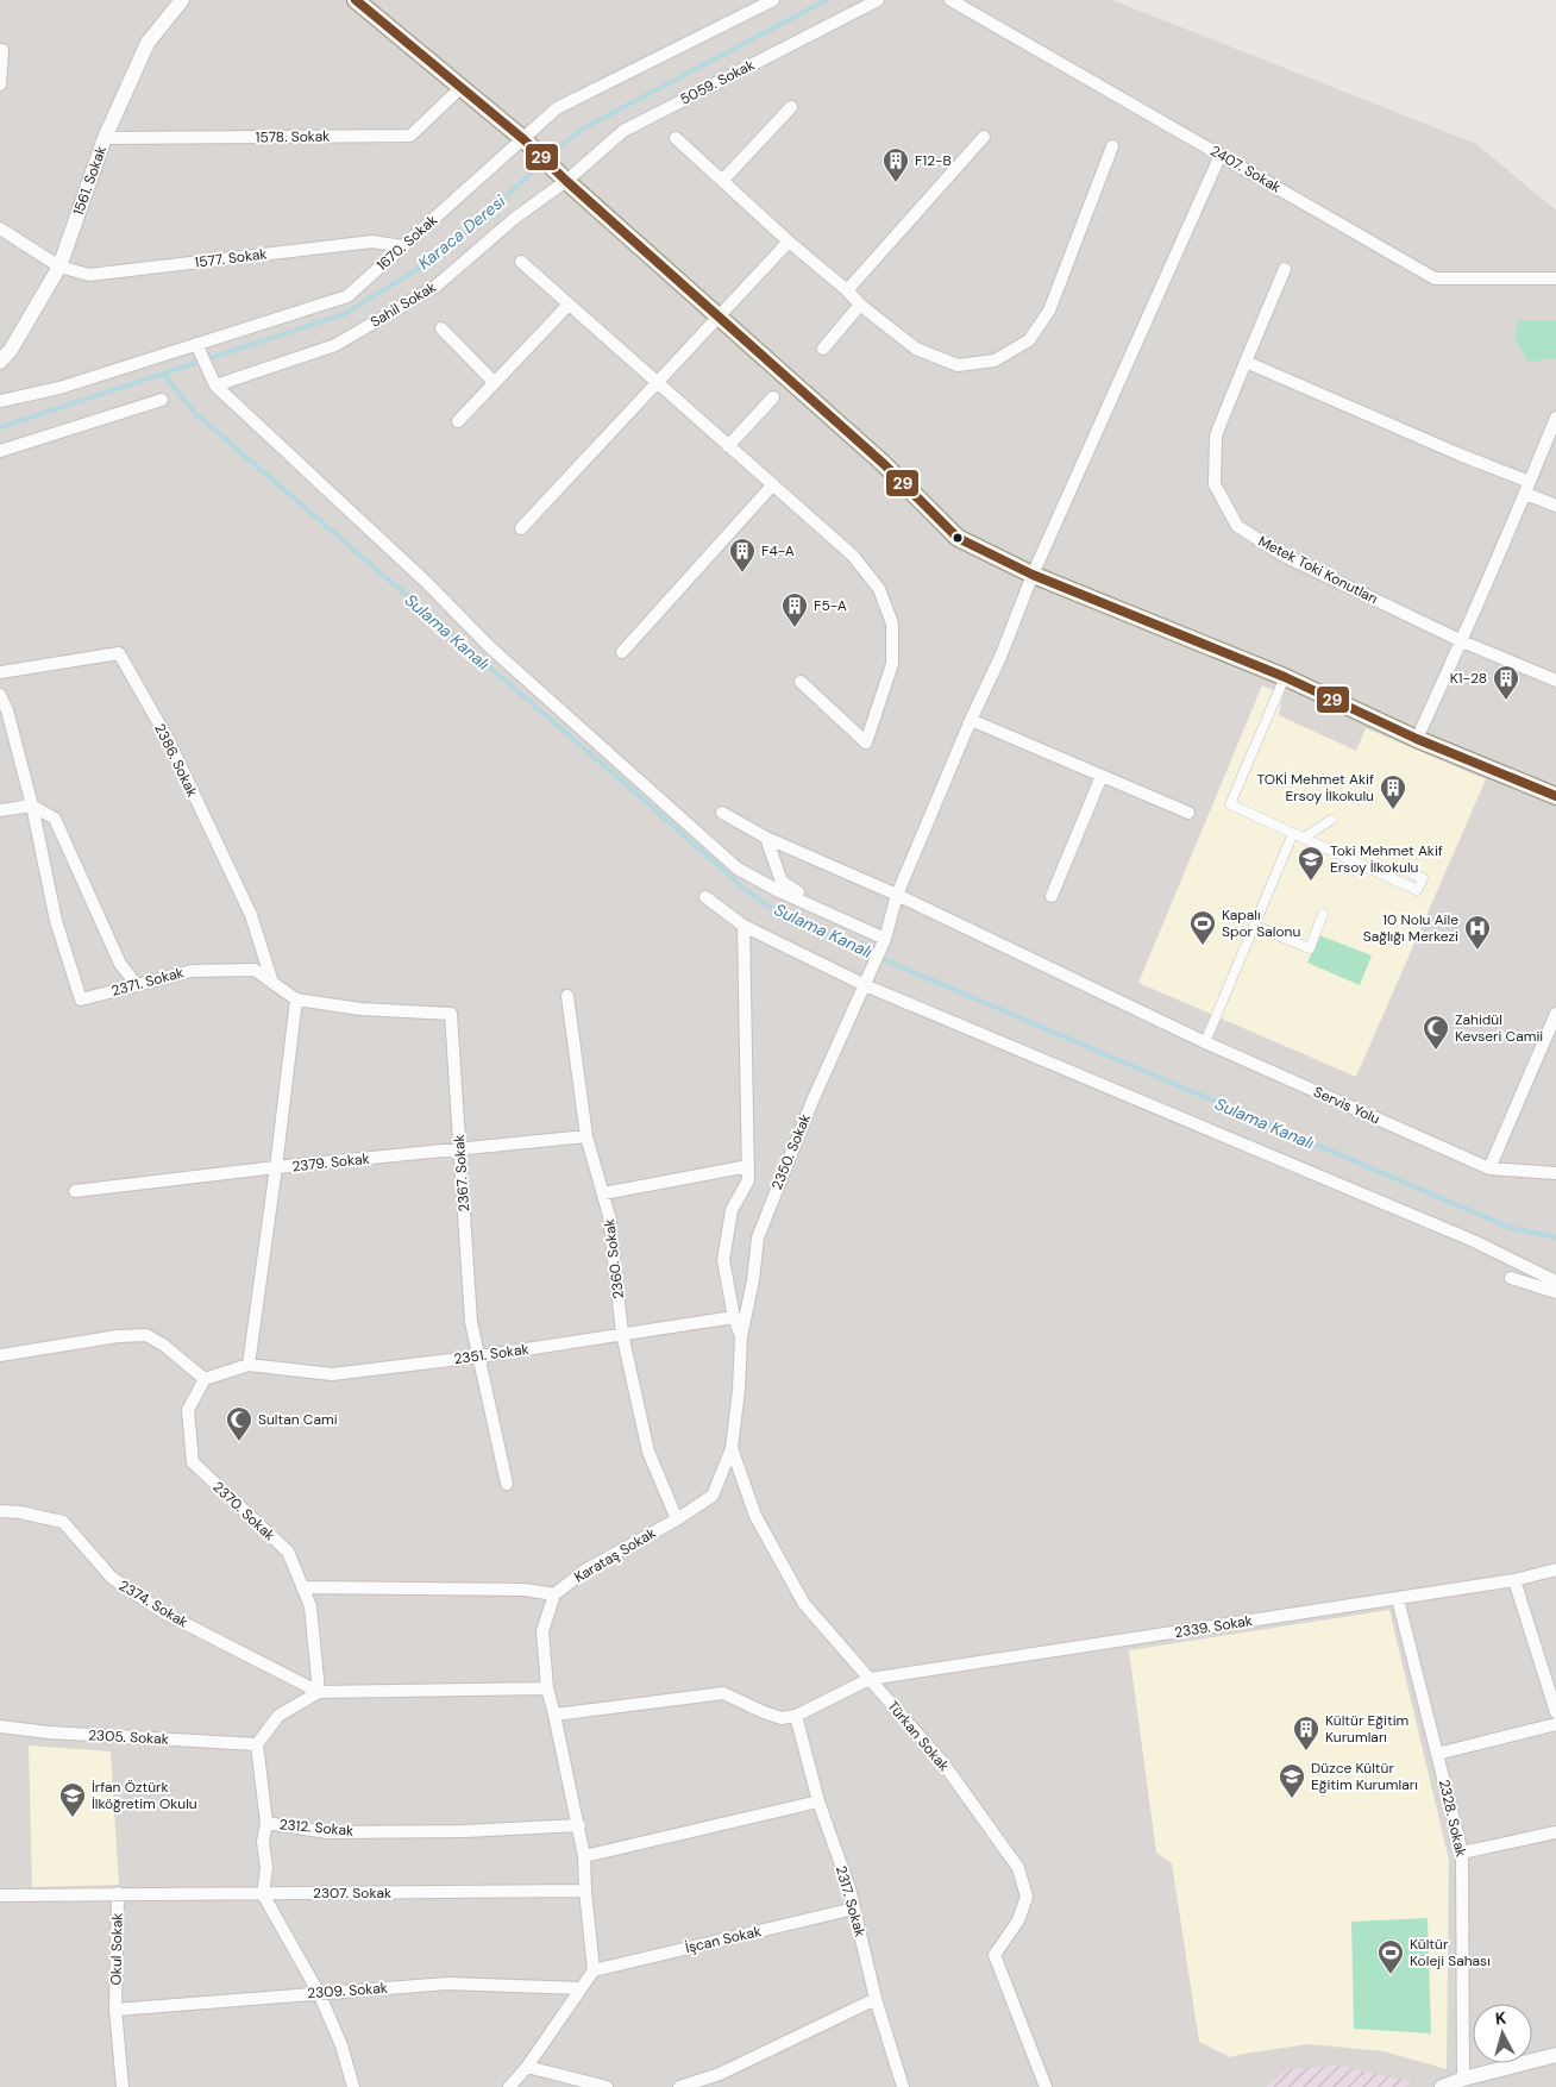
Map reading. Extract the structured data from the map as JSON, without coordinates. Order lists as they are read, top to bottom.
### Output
{
  "streets": {
    "street": [
      "5059. Sokak",
      "1578. Sokak",
      "2407. Sokak",
      "1561. Sokak",
      "1670. Sokak",
      "1577. Sokak",
      "Sahil Sokak",
      "Metek Toki Konutları",
      "2386. Sokak",
      "2371. Sokak",
      "Servis Yolu",
      "2350. Sokak",
      "2379. Sokak",
      "2367. Sokak",
      "2360. Sokak",
      "2351. Sokak",
      "2370. Sokak",
      "Karataş Sokak",
      "2374. Sokak",
      "2339. Sokak",
      "Türkan Sokak",
      "2305. Sokak",
      "2328. Sokak",
      "2312. Sokak",
      "2307. Sokak",
      "2317. Sokak",
      "İşcan Sokak",
      "Okul Sokak",
      "2309. Sokak"
    ]
  },
  "crossings": [
    ["5059. Sokak", "Sahil Sokak"],
    ["1578. Sokak", "1561. Sokak"],
    ["2407. Sokak", "2350. Sokak"],
    ["1561. Sokak", "1577. Sokak"],
    ["1670. Sokak", "1577. Sokak"],
    ["2386. Sokak", "2371. Sokak"],
    ["2371. Sokak", "2367. Sokak"],
    ["Servis Yolu", "2350. Sokak"],
    ["2350. Sokak", "Karataş Sokak"],
    ["2379. Sokak", "2367. Sokak"],
    ["2379. Sokak", "2360. Sokak"],
    ["2367. Sokak", "2351. Sokak"],
    ["2360. Sokak", "2351. Sokak"],
    ["2360. Sokak", "Karataş Sokak"],
    ["2351. Sokak", "Karataş Sokak"],
    ["2370. Sokak", "2374. Sokak"],
    ["2339. Sokak", "Türkan Sokak"],
    ["2339. Sokak", "2328. Sokak"],
    ["2305. Sokak", "2312. Sokak"],
    ["2307. Sokak", "Okul Sokak"],
    ["2317. Sokak", "İşcan Sokak"],
    ["Okul Sokak", "2309. Sokak"]
  ],
  "water": ["Karaca Deresi", "Sulama Kanalı"],
  "places": {
    "building": [
      "F12-B",
      "F4-A",
      "F5-A",
      "K1-28",
      "TOKİ Mehmet Akif Ersoy İlkokulu",
      "Kültür Eğitim Kurumları"
    ],
    "school or university": ["Toki Mehmet Akif Ersoy İlkokulu", "Düzce Kültür Eğitim Kurumları", "İrfan Öztürk İlköğretim Okulu"],
    "sports": ["Kapalı Spor Salonu", "Kültür Koleji Sahası"],
    "hospital": ["10 Nolu Aile Sağlığı Merkezi"],
    "mosque": ["Zahidül Kevseri Camii", "Sultan Cami"]
  },
  "lines": ["transit line 29"],
  "north": "top"
}
